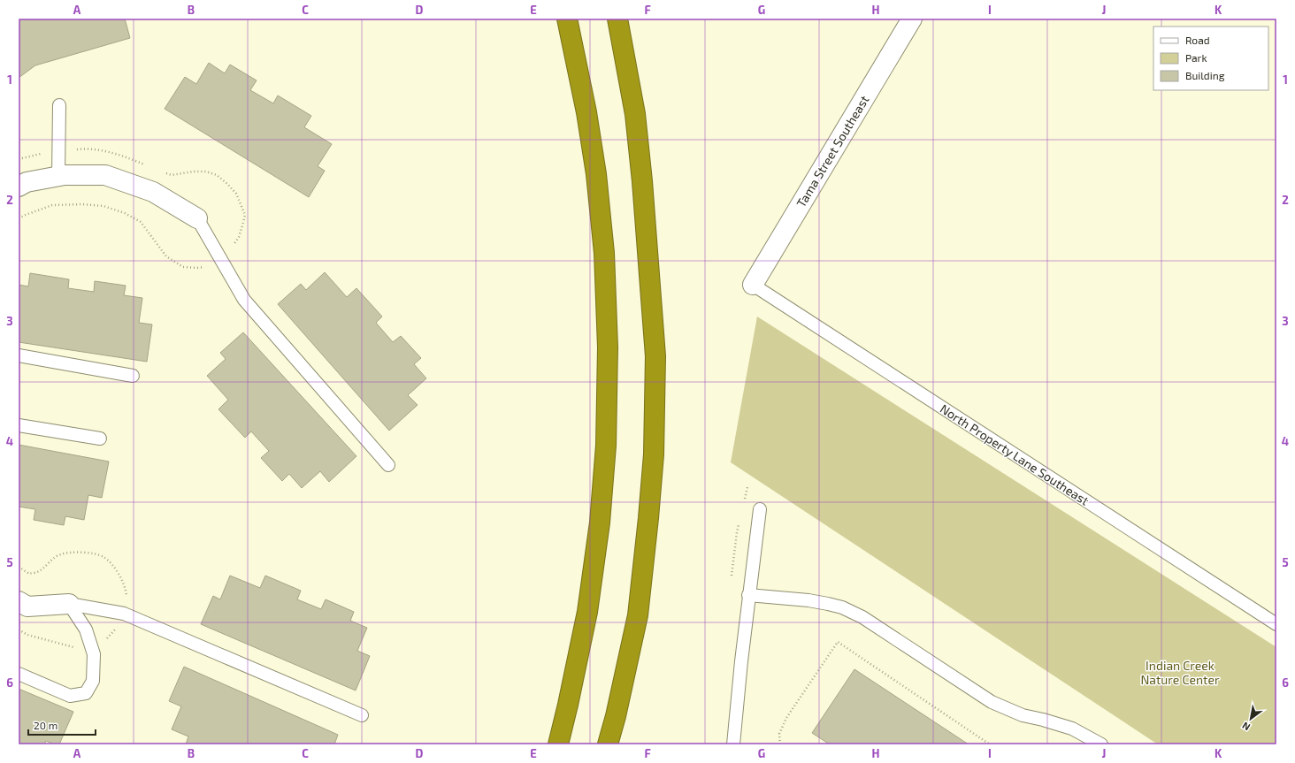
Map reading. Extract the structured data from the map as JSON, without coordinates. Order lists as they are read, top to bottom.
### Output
{
  "streets": {
    "street": ["Tama Street Southeast"],
    "lane": ["North Property Lane Southeast"]
  },
  "crossings": [
    ["Tama Street Southeast", "North Property Lane Southeast"]
  ],
  "parks": ["Indian Creek Nature Center"],
  "legend": ["Road", "Park", "Building"],
  "scale_bar": "20 m",
  "north": "bottom left",
  "grid": {
    "columns": [
      "A",
      "B",
      "C",
      "D",
      "E",
      "F",
      "G",
      "H",
      "I",
      "J",
      "K"
    ],
    "rows": [
      "1",
      "2",
      "3",
      "4",
      "5",
      "6"
    ]
  }
}
